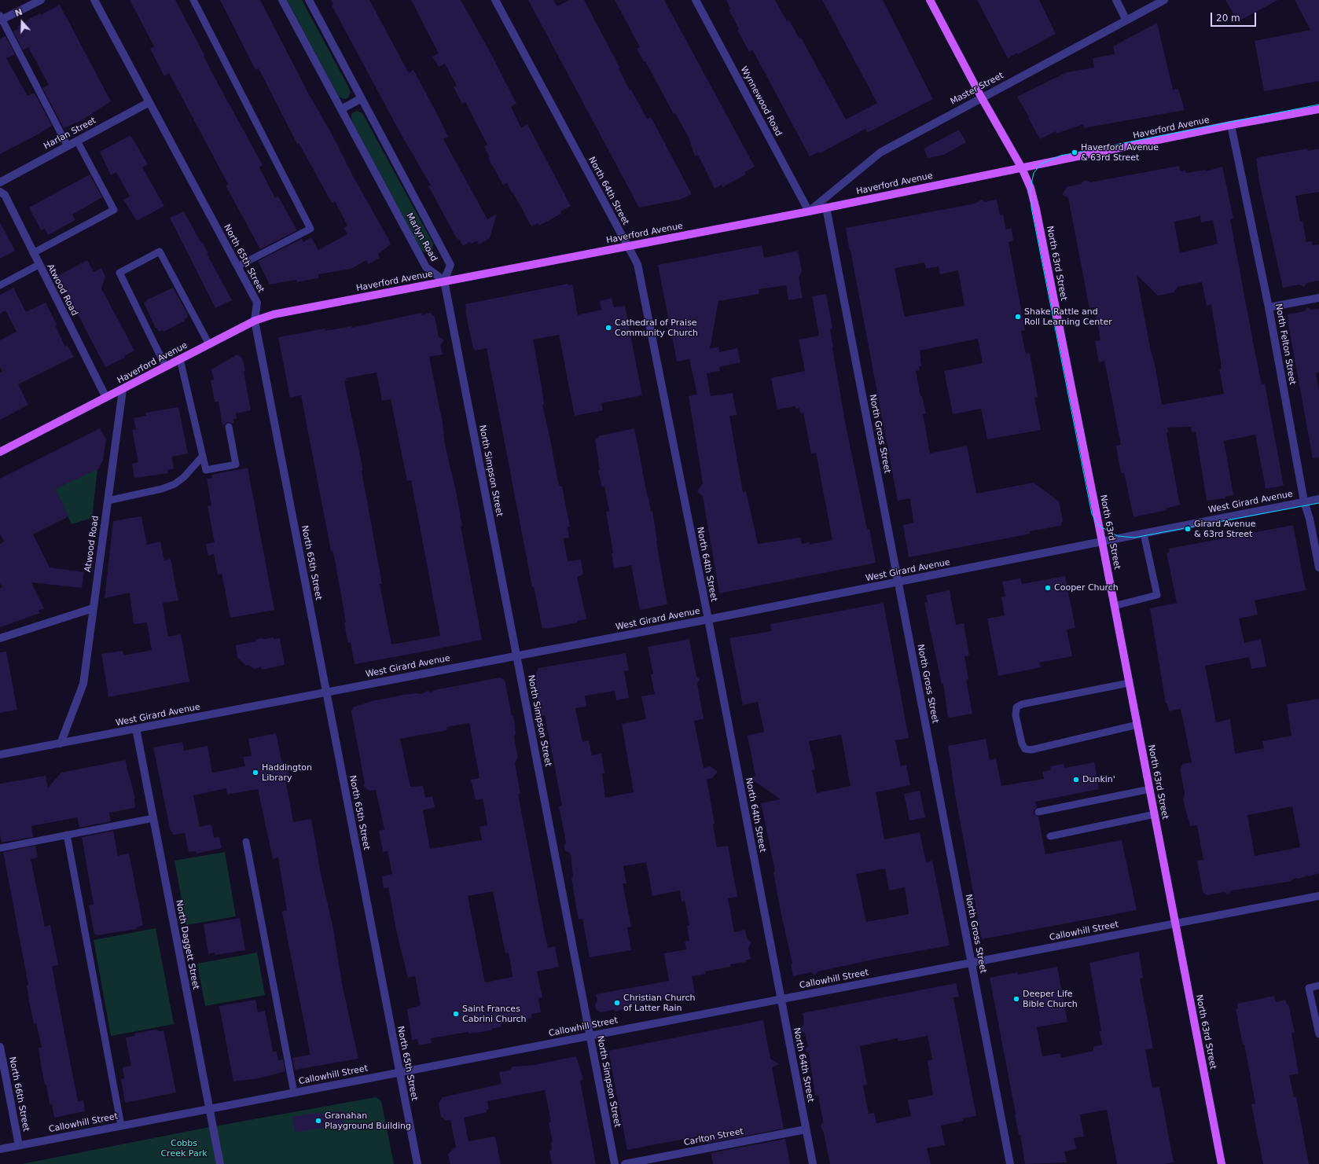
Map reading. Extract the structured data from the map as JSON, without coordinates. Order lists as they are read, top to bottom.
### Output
{
  "streets": {
    "main road": ["Haverford Avenue", "North 63rd Street"],
    "street": [
      "Master Street",
      "Wynnewood Road",
      "Harlan Street",
      "North 64th Street",
      "Marlyn Road",
      "North 65th Street",
      "Atwood Road",
      "North Felton Street",
      "North Gross Street",
      "North Simpson Street",
      "West Girard Avenue",
      "Callowhill Street",
      "North Daggett Street",
      "North 66th Street",
      "Carlton Street"
    ]
  },
  "crossings": [
    ["Master Street", "Wynnewood Road"],
    ["Master Street", "Haverford Avenue"],
    ["Master Street", "North 63rd Street"],
    ["Wynnewood Road", "Haverford Avenue"],
    ["Haverford Avenue", "North 64th Street"],
    ["Haverford Avenue", "Marlyn Road"],
    ["Haverford Avenue", "North 65th Street"],
    ["Haverford Avenue", "North 63rd Street"],
    ["Haverford Avenue", "Atwood Road"],
    ["Haverford Avenue", "North Felton Street"],
    ["Haverford Avenue", "North Gross Street"],
    ["Haverford Avenue", "North Simpson Street"],
    ["Harlan Street", "North 65th Street"],
    ["North 64th Street", "West Girard Avenue"],
    ["North 64th Street", "Callowhill Street"],
    ["North 64th Street", "Carlton Street"],
    ["Marlyn Road", "North Simpson Street"],
    ["North 65th Street", "West Girard Avenue"],
    ["North 65th Street", "Callowhill Street"],
    ["North 63rd Street", "West Girard Avenue"],
    ["North 63rd Street", "Callowhill Street"],
    ["North Felton Street", "West Girard Avenue"],
    ["North Gross Street", "West Girard Avenue"],
    ["North Gross Street", "Callowhill Street"],
    ["North Simpson Street", "West Girard Avenue"],
    ["North Simpson Street", "Callowhill Street"],
    ["West Girard Avenue", "North Daggett Street"],
    ["Callowhill Street", "North Daggett Street"],
    ["Callowhill Street", "North 66th Street"]
  ],
  "parks": ["Cobbs Creek Park"],
  "places": [
    "Haverford Avenue & 63rd Street",
    "Shake Rattle and Roll Learning Center",
    "Cathedral of Praise Community Church",
    "Girard Avenue & 63rd Street",
    "Cooper Church",
    "Haddington Library",
    "Dunkin'",
    "Deeper Life Bible Church",
    "Christian Church of Latter Rain",
    "Saint Frances Cabrini Church",
    "Granahan Playground Building"
  ],
  "scale_bar": "20 m",
  "north": "top"
}
